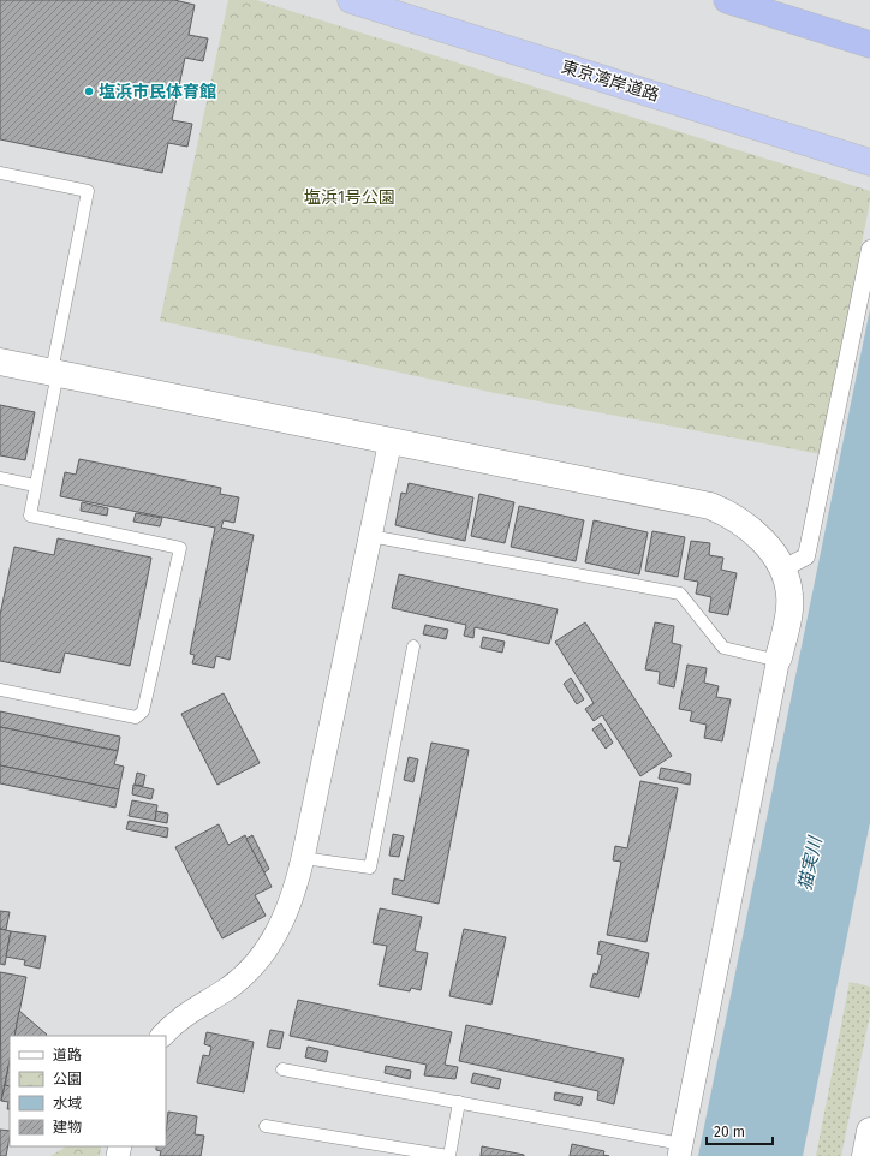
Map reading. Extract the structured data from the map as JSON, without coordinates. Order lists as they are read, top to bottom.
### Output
{
  "streets": {
    "highway": ["東京湾岸道路"]
  },
  "water": ["猫実川"],
  "parks": ["塩浜1号公園"],
  "places": ["塩浜市民体育館"],
  "legend": [
    "道路",
    "公園",
    "水域",
    "建物"
  ],
  "scale_bar": "20 m"
}
